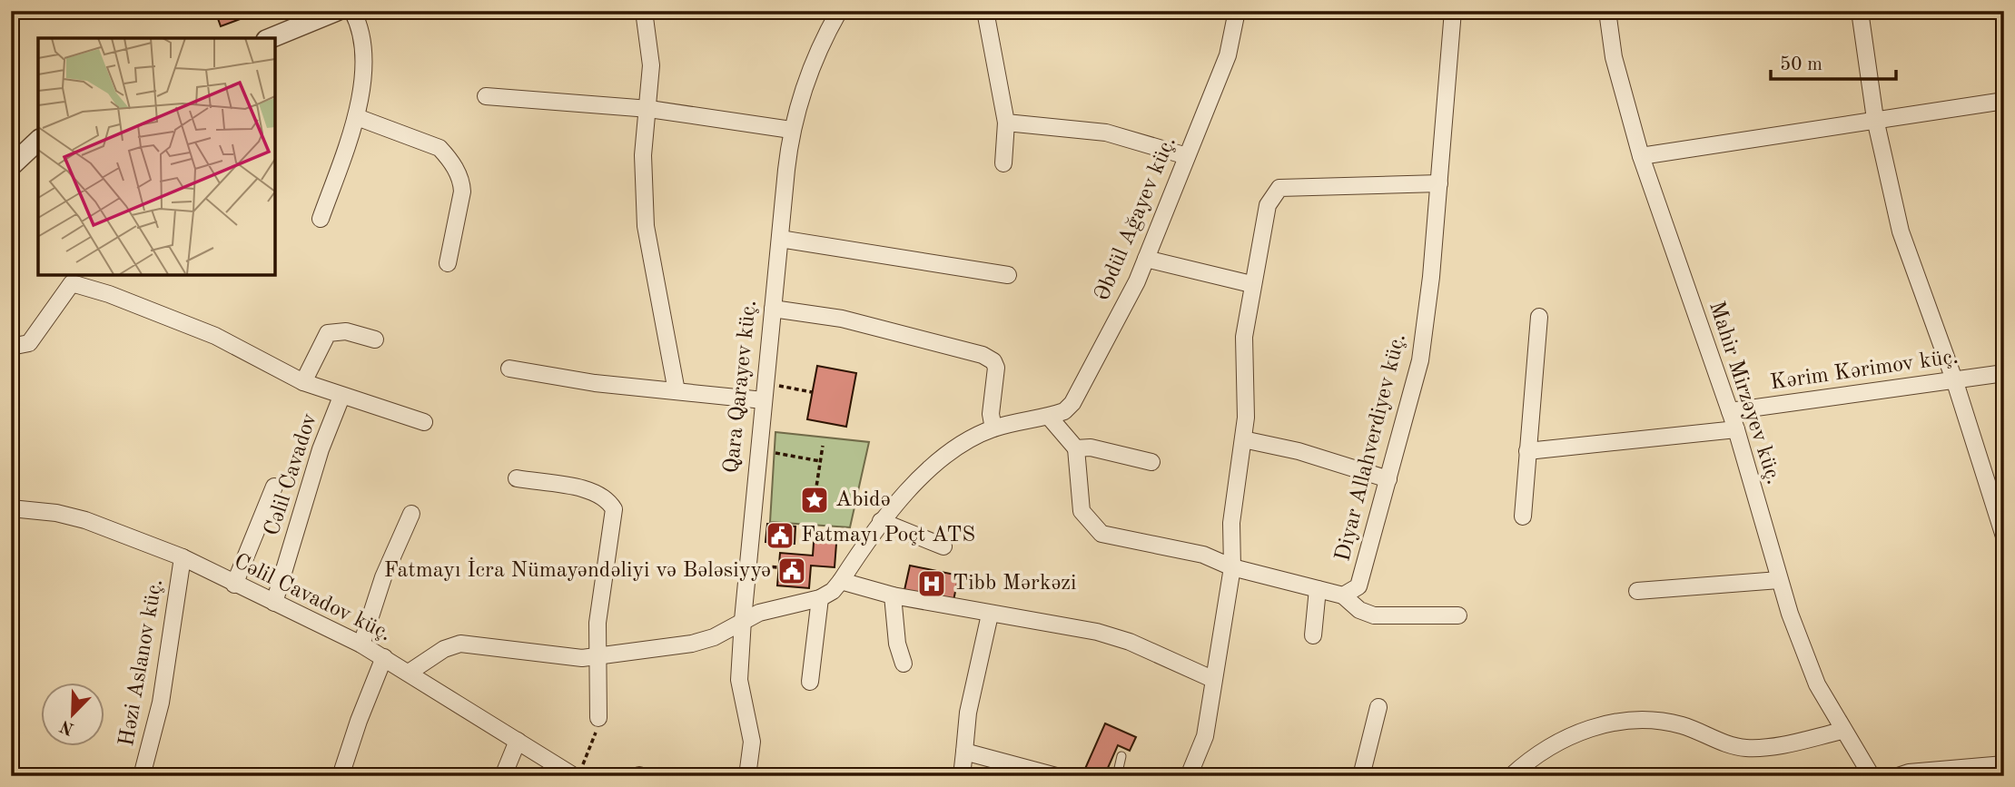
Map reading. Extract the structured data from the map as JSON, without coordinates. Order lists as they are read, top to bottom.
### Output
{
  "streets": {
    "street": [
      "Əbdül Ağayev küç.",
      "Kərim Kərimov küç.",
      "Qara Qarayev küç.",
      "Mahir Mirzəyev küç.",
      "Diyar Allahverdiyev küç.",
      "Cəlil Cavadov",
      "Cəlil Cavadov küç.",
      "Həzi Aslanov küç."
    ]
  },
  "crossings": [
    ["Əbdül Ağayev küç.", "Qara Qarayev küç."],
    ["Əbdül Ağayev küç.", "Cəlil Cavadov küç."],
    ["Kərim Kərimov küç.", "Mahir Mirzəyev küç."],
    ["Cəlil Cavadov", "Cəlil Cavadov küç."],
    ["Cəlil Cavadov küç.", "Həzi Aslanov küç."]
  ],
  "places": {
    "place": ["Abidə"],
    "public building": ["Fatmayı Poçt ATS", "Fatmayı İcra Nümayəndəliyi və Bələsiyyə"],
    "hospital": ["Tibb Mərkəzi"]
  },
  "scale_bar": "50 m",
  "north": "bottom left"
}
